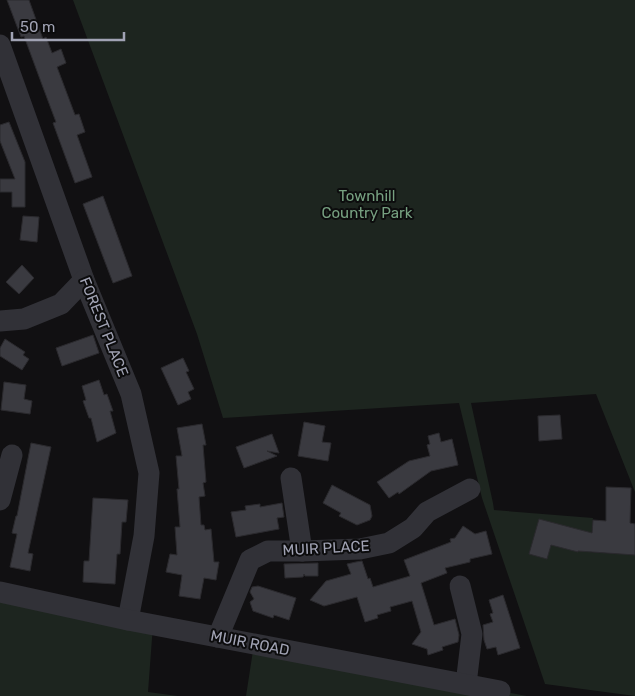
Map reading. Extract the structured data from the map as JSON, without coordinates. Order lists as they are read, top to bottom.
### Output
{
  "streets": {
    "street": ["FOREST PLACE", "MUIR PLACE", "MUIR ROAD"]
  },
  "crossings": [
    ["FOREST PLACE", "MUIR ROAD"],
    ["MUIR PLACE", "MUIR ROAD"]
  ],
  "parks": ["Townhill Country Park"],
  "scale_bar": "50 m"
}
